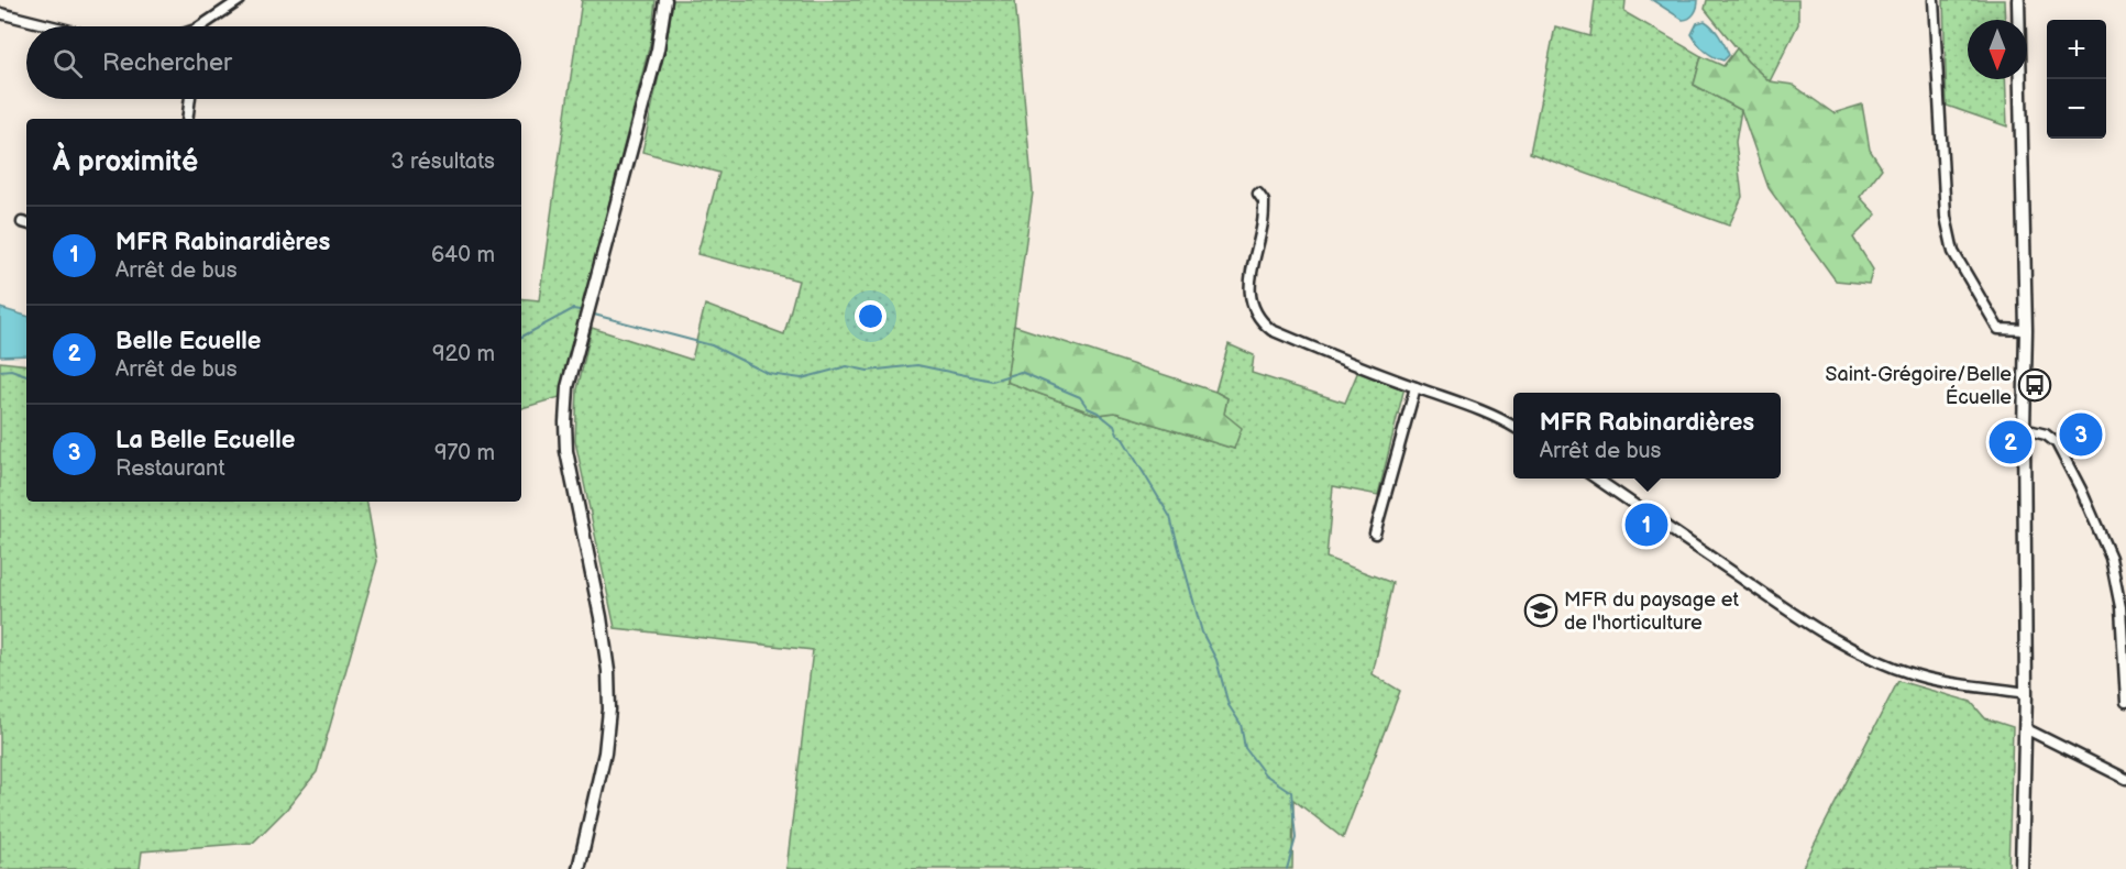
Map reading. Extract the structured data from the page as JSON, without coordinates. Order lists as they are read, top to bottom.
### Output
{
  "places": {
    "bus stop": ["Saint-Grégoire/Belle Écuelle"],
    "school or university": ["MFR du paysage et de l'horticulture"]
  },
  "north": "bottom",
  "page": {
    "map_buttons": ["+", "−"],
    "search": "Rechercher",
    "heading": ["À proximité", "3 résultats"],
    "list": [
      {
        "mark": "1",
        "name": "MFR Rabinardières",
        "note": "Arrêt de bus",
        "value": "640 m"
      },
      {
        "mark": "2",
        "name": "Belle Ecuelle",
        "note": "Arrêt de bus",
        "value": "920 m"
      },
      {
        "mark": "3",
        "name": "La Belle Ecuelle",
        "note": "Restaurant",
        "value": "970 m"
      }
    ],
    "popup": ["MFR Rabinardières", "Arrêt de bus"],
    "pins": ["3", "2", "1"]
  }
}
